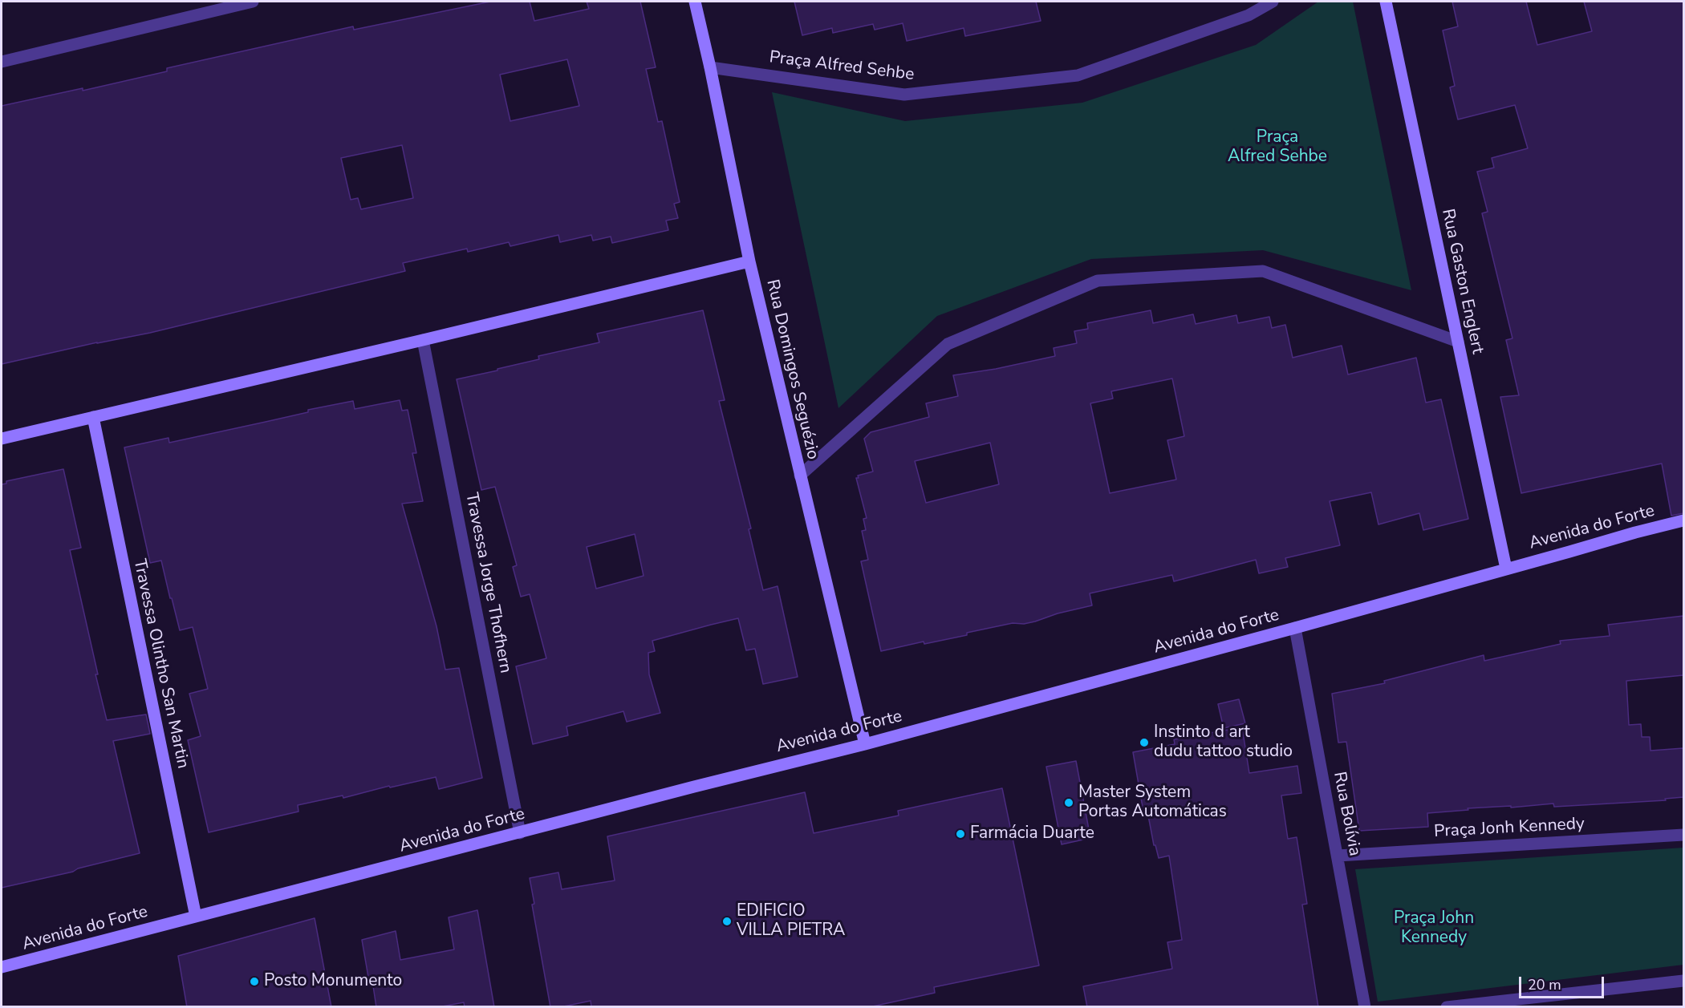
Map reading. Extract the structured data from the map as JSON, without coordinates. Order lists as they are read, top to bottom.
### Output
{
  "streets": {
    "street": [
      "Praça Alfred Sehbe",
      "Rua Gaston Englert",
      "Rua Domingos Seguézio",
      "Avenida do Forte",
      "Travessa Jorge Thofhern",
      "Travessa Olintho San Martin",
      "Rua Bolívia",
      "Praça Jonh Kennedy"
    ]
  },
  "crossings": [
    ["Praça Alfred Sehbe", "Rua Domingos Seguézio"],
    ["Rua Gaston Englert", "Avenida do Forte"],
    ["Rua Domingos Seguézio", "Avenida do Forte"],
    ["Avenida do Forte", "Travessa Jorge Thofhern"],
    ["Avenida do Forte", "Travessa Olintho San Martin"],
    ["Avenida do Forte", "Rua Bolívia"],
    ["Rua Bolívia", "Praça Jonh Kennedy"]
  ],
  "parks": ["Praça Alfred Sehbe", "Praça John Kennedy"],
  "places": [
    "Instinto d art dudu tattoo studio",
    "Master System Portas Automáticas",
    "Farmácia Duarte",
    "EDIFICIO VILLA PIETRA",
    "Posto Monumento"
  ],
  "scale_bar": "20 m"
}
